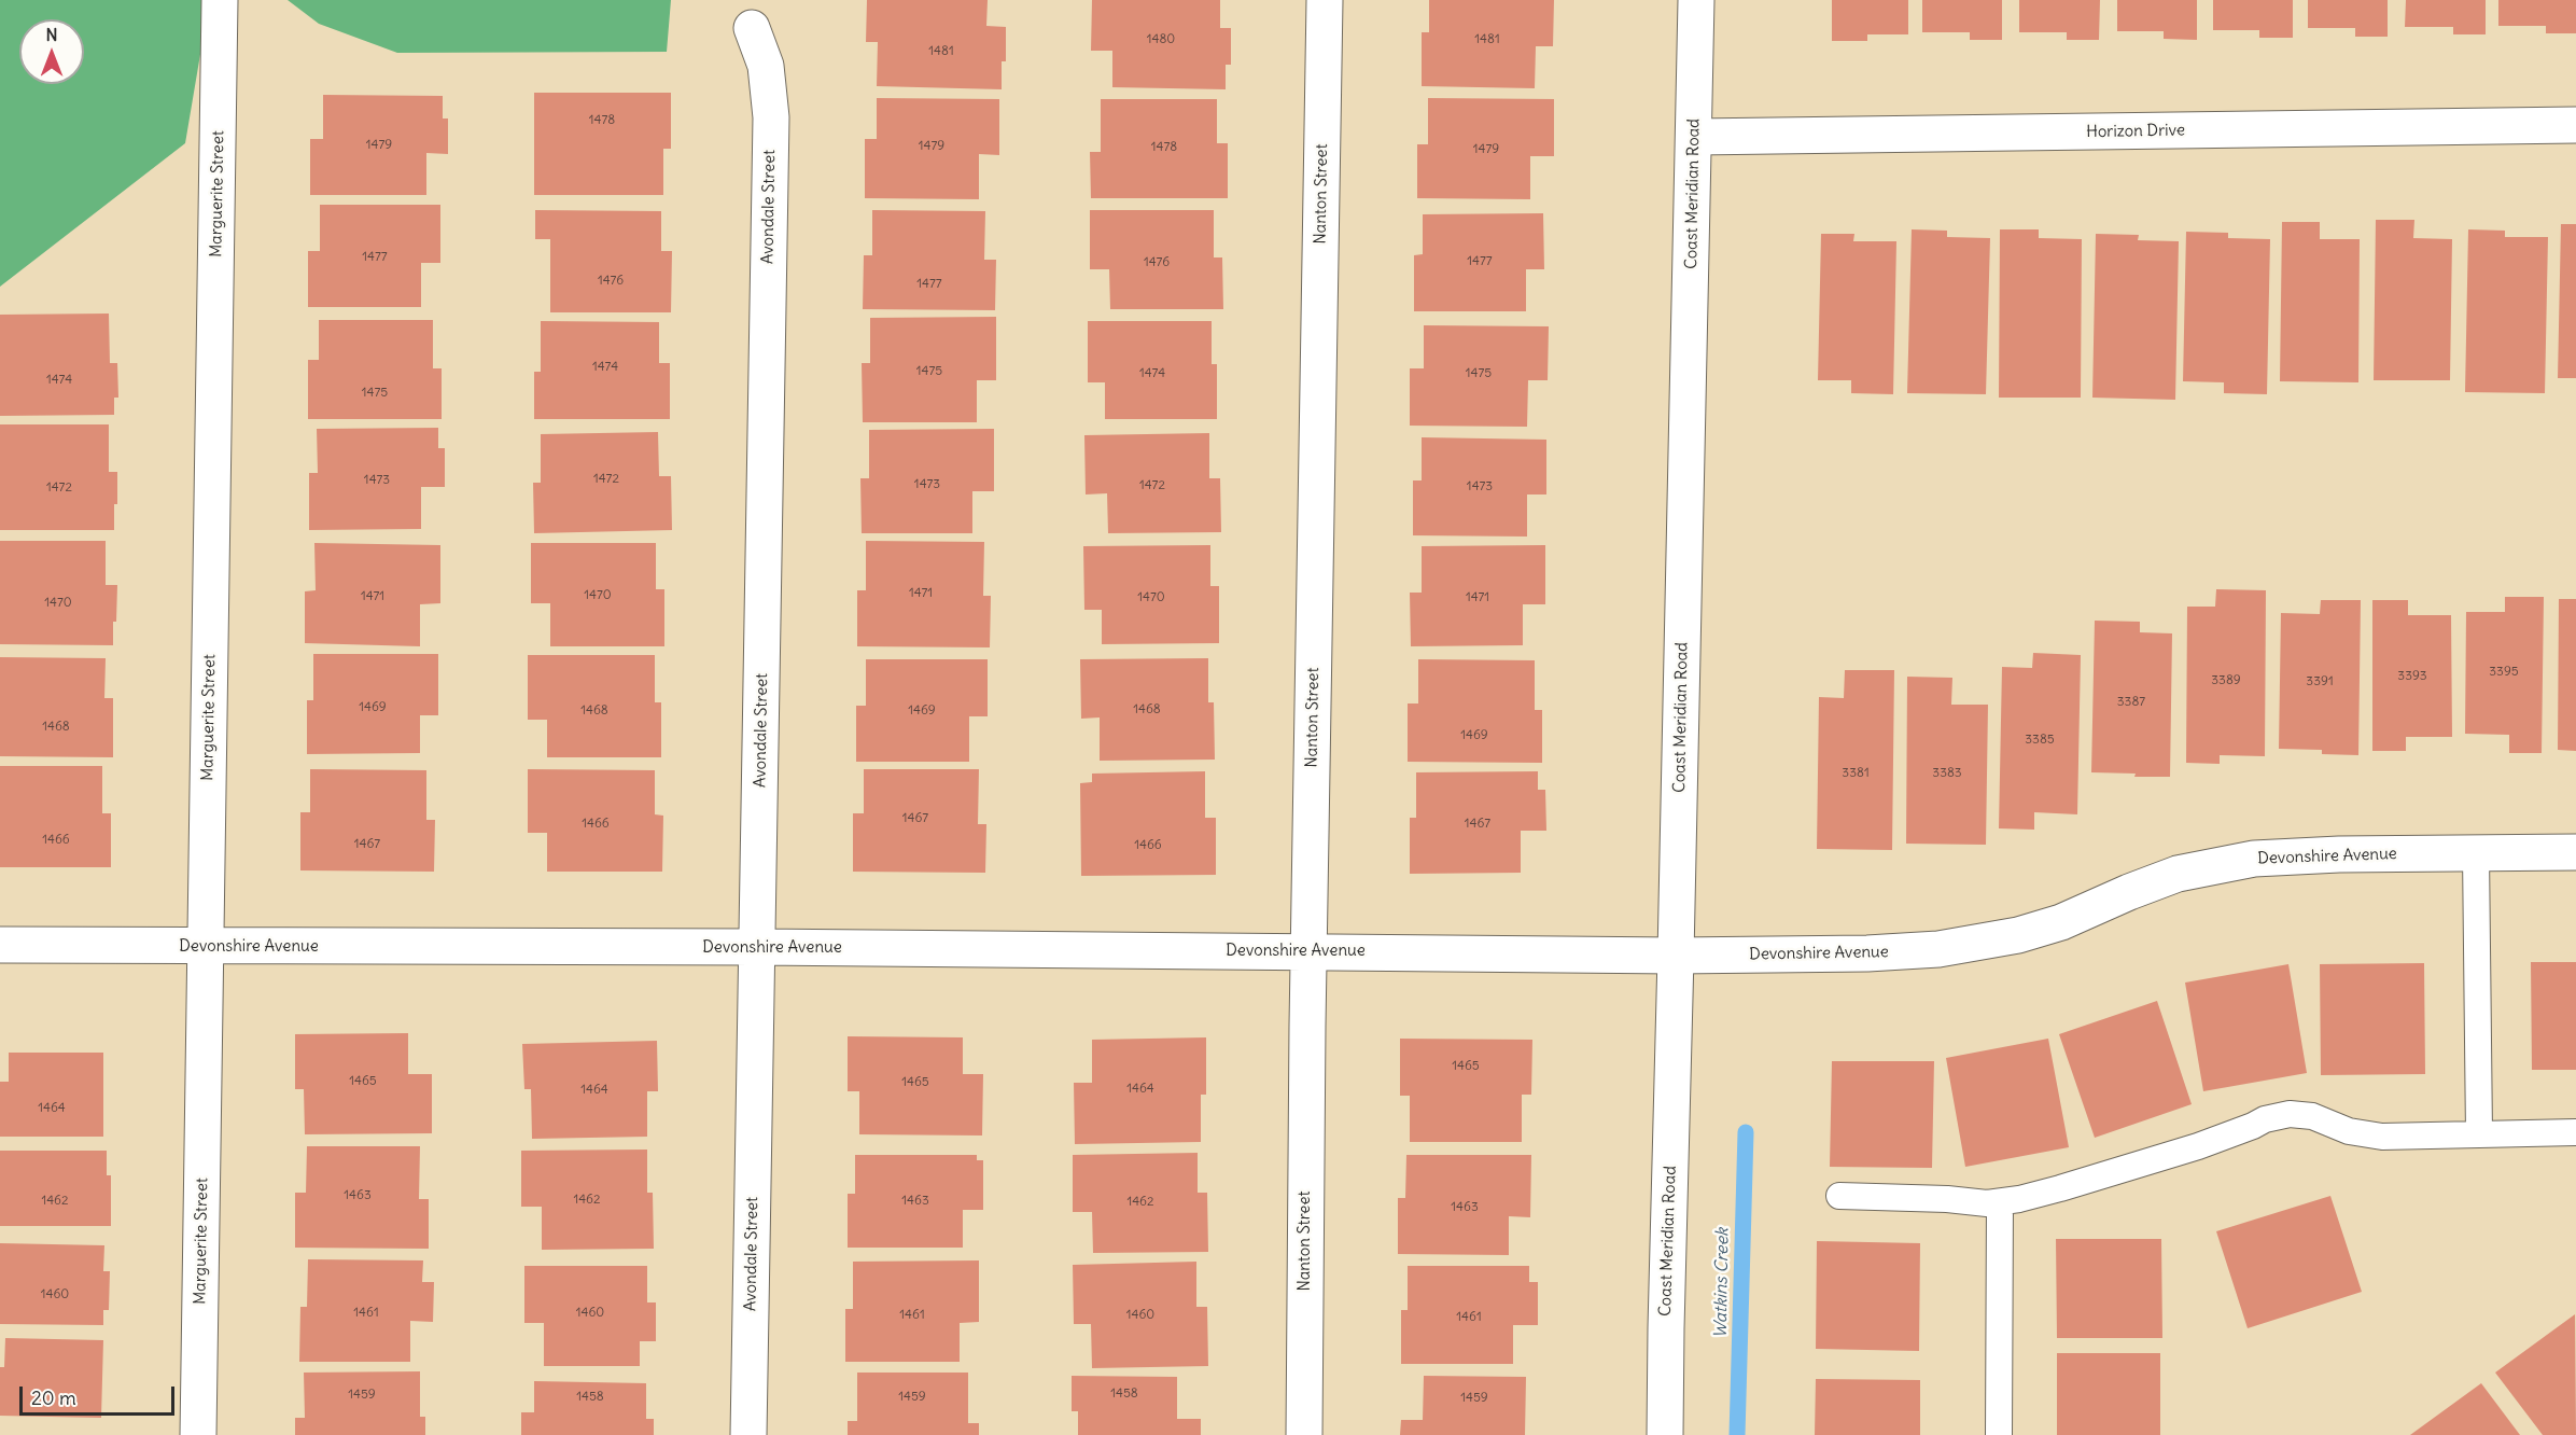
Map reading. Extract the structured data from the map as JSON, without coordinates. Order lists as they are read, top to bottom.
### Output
{
  "streets": {
    "street": [
      "Horizon Drive",
      "Marguerite Street",
      "Nanton Street",
      "Coast Meridian Road",
      "Avondale Street",
      "Devonshire Avenue"
    ]
  },
  "crossings": [
    ["Horizon Drive", "Coast Meridian Road"],
    ["Marguerite Street", "Devonshire Avenue"],
    ["Nanton Street", "Devonshire Avenue"],
    ["Coast Meridian Road", "Devonshire Avenue"],
    ["Avondale Street", "Devonshire Avenue"]
  ],
  "water": ["Watkins Creek"],
  "house_numbers": [
    "1480",
    "1481",
    "1481",
    "1478",
    "1479",
    "1479",
    "1478",
    "1479",
    "1477",
    "1477",
    "1476",
    "1476",
    "1477",
    "1474",
    "1475",
    "1474",
    "1475",
    "1474",
    "1475",
    "1472",
    "1473",
    "1473",
    "1472",
    "1473",
    "1472",
    "1471",
    "1470",
    "1471",
    "1470",
    "1471",
    "1470",
    "3395",
    "3393",
    "3389",
    "3391",
    "3387",
    "1469",
    "1468",
    "1468",
    "1469",
    "1468",
    "1469",
    "3385",
    "3381",
    "3383",
    "1467",
    "1466",
    "1467",
    "1466",
    "1467",
    "1466",
    "1465",
    "1465",
    "1465",
    "1464",
    "1464",
    "1464",
    "1463",
    "1462",
    "1462",
    "1463",
    "1462",
    "1463",
    "1460",
    "1461",
    "1460",
    "1461",
    "1460",
    "1461",
    "1458",
    "1459",
    "1458",
    "1459",
    "1459"
  ],
  "scale_bar": "20 m",
  "north": "top"
}
